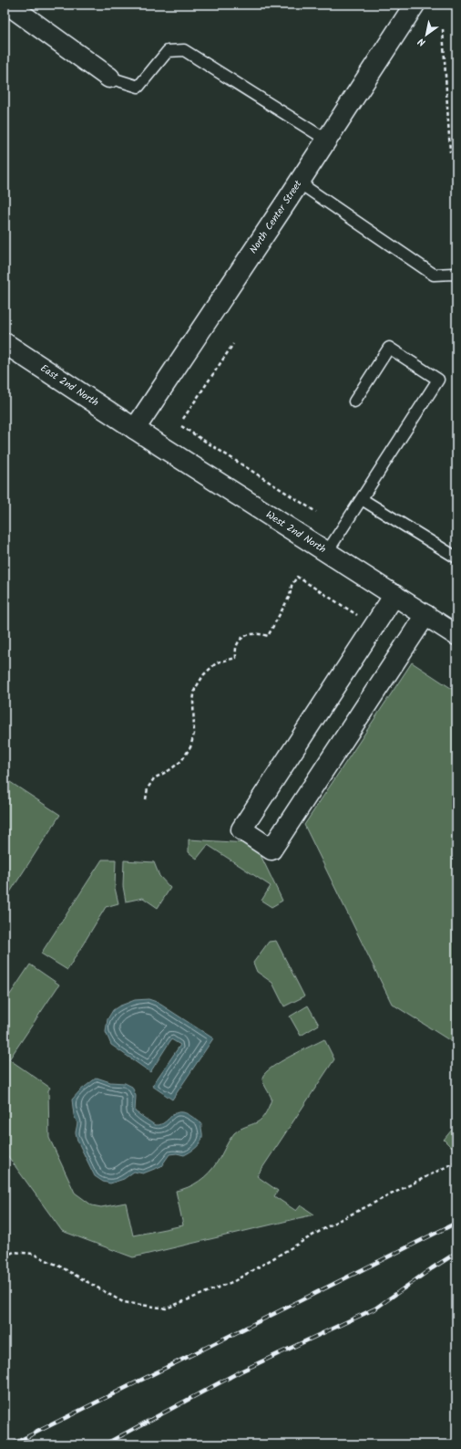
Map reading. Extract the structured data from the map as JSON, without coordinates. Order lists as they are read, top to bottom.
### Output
{
  "streets": {
    "street": ["North Center Street", "East 2nd North", "West 2nd North"]
  },
  "crossings": [
    ["North Center Street", "East 2nd North"],
    ["North Center Street", "West 2nd North"],
    ["East 2nd North", "West 2nd North"]
  ],
  "north": "bottom left"
}
